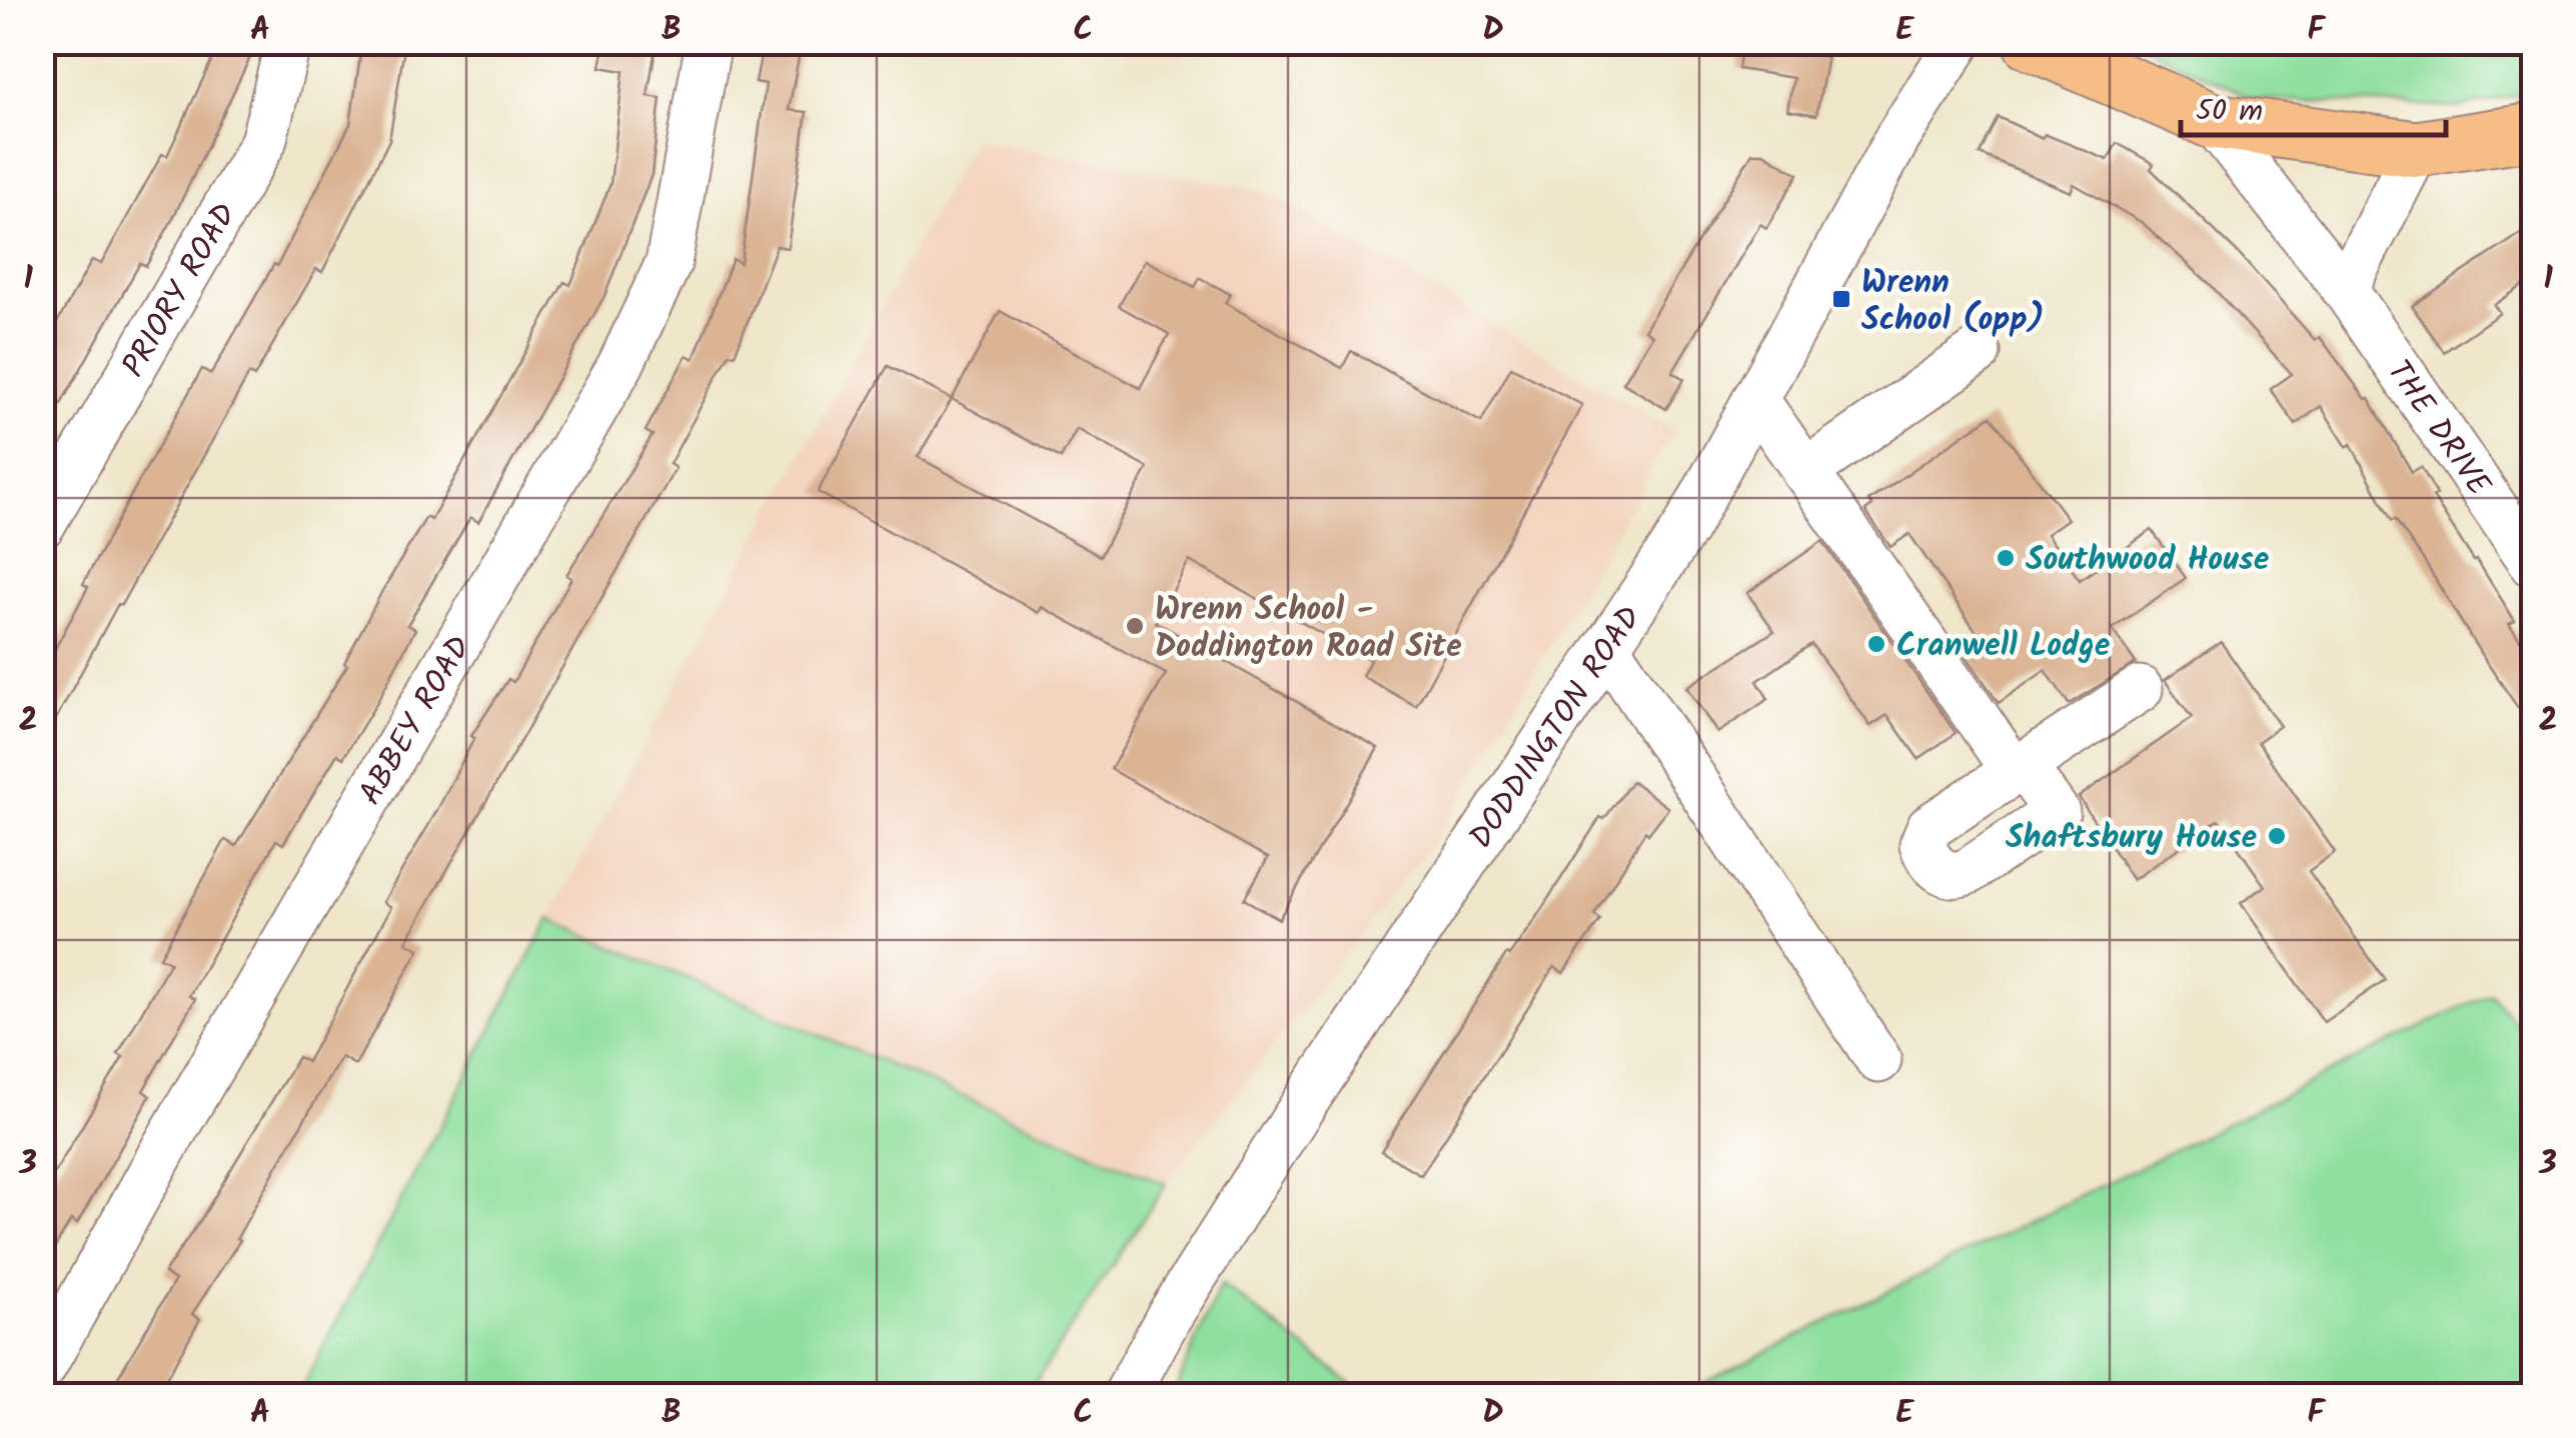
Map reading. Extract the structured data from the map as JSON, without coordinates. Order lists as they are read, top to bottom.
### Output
{
  "streets": {
    "street": [
      "PRIORY ROAD",
      "THE DRIVE",
      "ABBEY ROAD",
      "DODDINGTON ROAD"
    ]
  },
  "places": {
    "transit": ["Wrenn School (opp)"],
    "other": [
      "Southwood House",
      "Wrenn School - Doddington Road Site",
      "Cranwell Lodge",
      "Shaftsbury House"
    ]
  },
  "scale_bar": "50 m",
  "grid": {
    "columns": [
      "A",
      "B",
      "C",
      "D",
      "E",
      "F"
    ],
    "rows": ["1", "2", "3"]
  }
}
